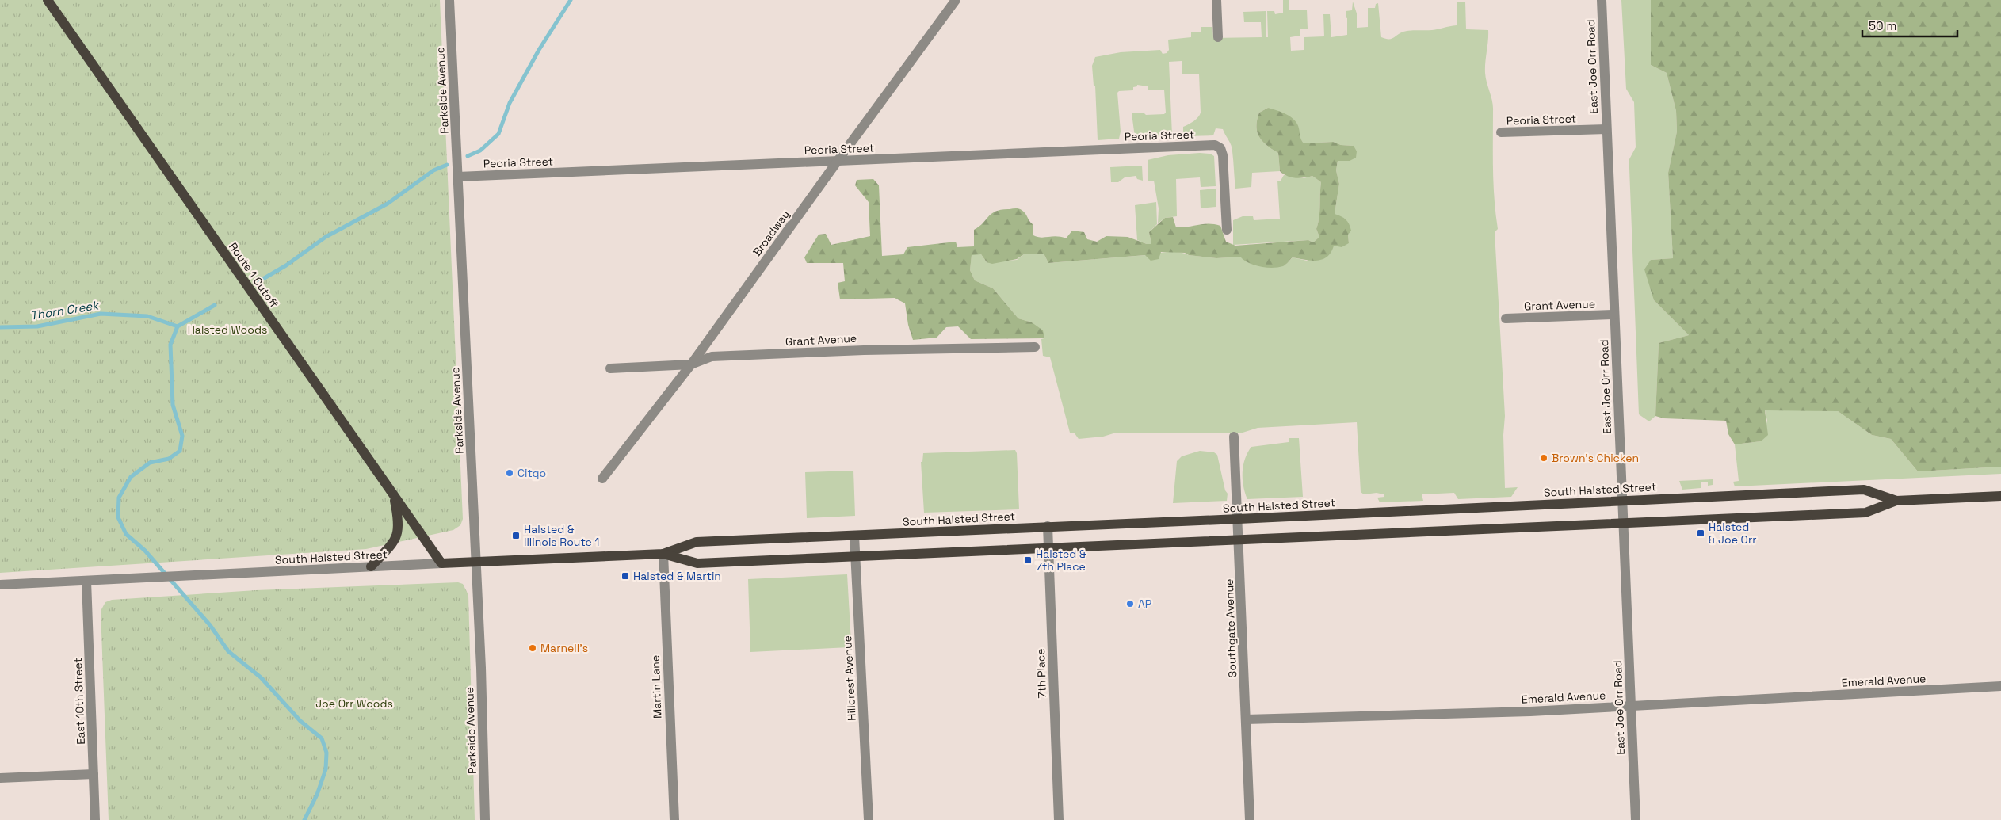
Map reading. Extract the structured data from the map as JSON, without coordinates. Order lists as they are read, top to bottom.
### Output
{
  "streets": {
    "main road": ["Route 1 Cutoff", "South Halsted Street"],
    "street": [
      "East Joe Orr Road",
      "Parkside Avenue",
      "Peoria Street",
      "Broadway",
      "Grant Avenue",
      "Southgate Avenue",
      "7th Place",
      "Hillcrest Avenue",
      "Emerald Avenue",
      "Martin Lane",
      "East 10th Street"
    ]
  },
  "crossings": [
    ["East Joe Orr Road", "Peoria Street"],
    ["East Joe Orr Road", "Grant Avenue"],
    ["East Joe Orr Road", "South Halsted Street"],
    ["East Joe Orr Road", "Emerald Avenue"],
    ["Parkside Avenue", "Peoria Street"],
    ["Parkside Avenue", "South Halsted Street"],
    ["Peoria Street", "Broadway"],
    ["Broadway", "Grant Avenue"],
    ["Route 1 Cutoff", "South Halsted Street"],
    ["South Halsted Street", "Southgate Avenue"],
    ["South Halsted Street", "7th Place"],
    ["South Halsted Street", "Hillcrest Avenue"],
    ["South Halsted Street", "Martin Lane"],
    ["South Halsted Street", "East 10th Street"],
    ["Southgate Avenue", "Emerald Avenue"]
  ],
  "water": ["Thorn Creek"],
  "parks": ["Halsted Woods", "Joe Orr Woods"],
  "places": {
    "other": [
      "Brown's Chicken",
      "Citgo",
      "AP",
      "Marnell's"
    ],
    "transit": [
      "Halsted & Joe Orr",
      "Halsted & Illinois Route 1",
      "Halsted & 7th Place",
      "Halsted & Martin"
    ]
  },
  "scale_bar": "50 m"
}
